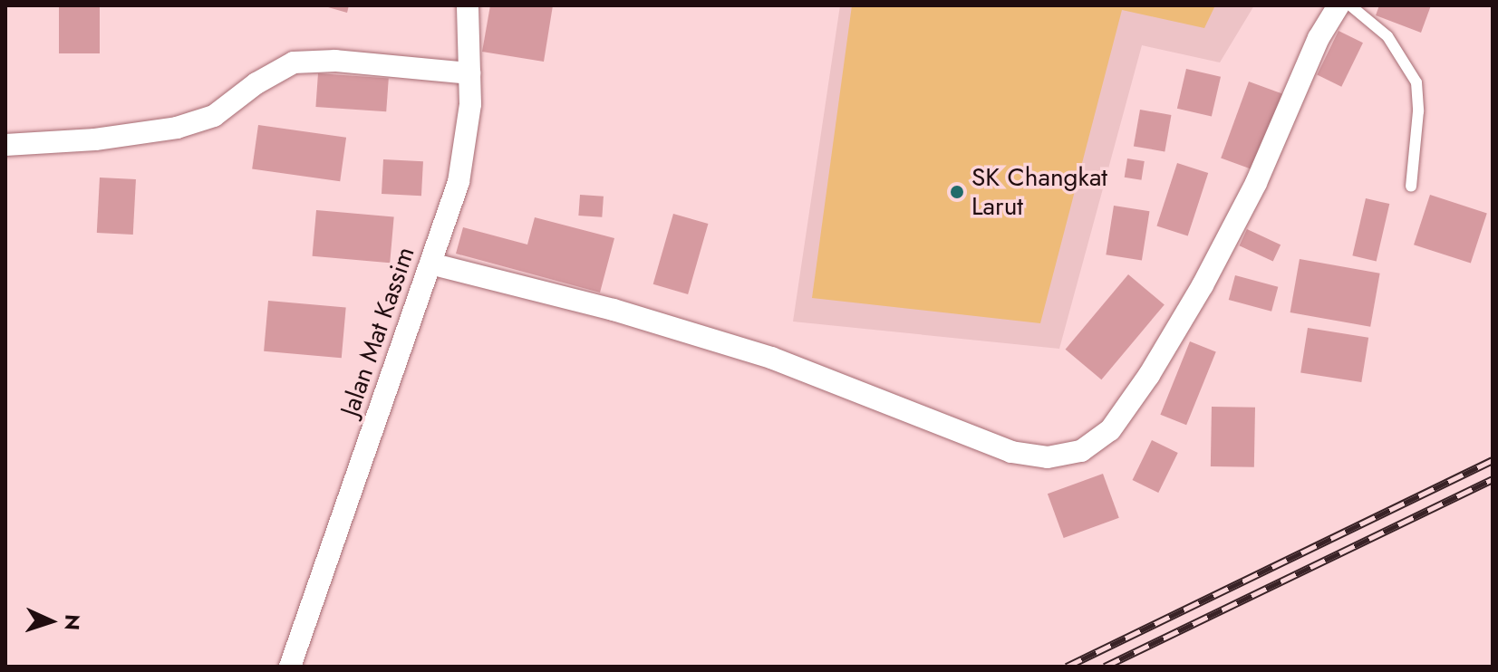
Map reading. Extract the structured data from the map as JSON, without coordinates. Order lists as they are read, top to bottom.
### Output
{
  "streets": {
    "street": ["Jalan Mat Kassim"]
  },
  "places": ["SK Changkat Larut"],
  "north": "right"
}
